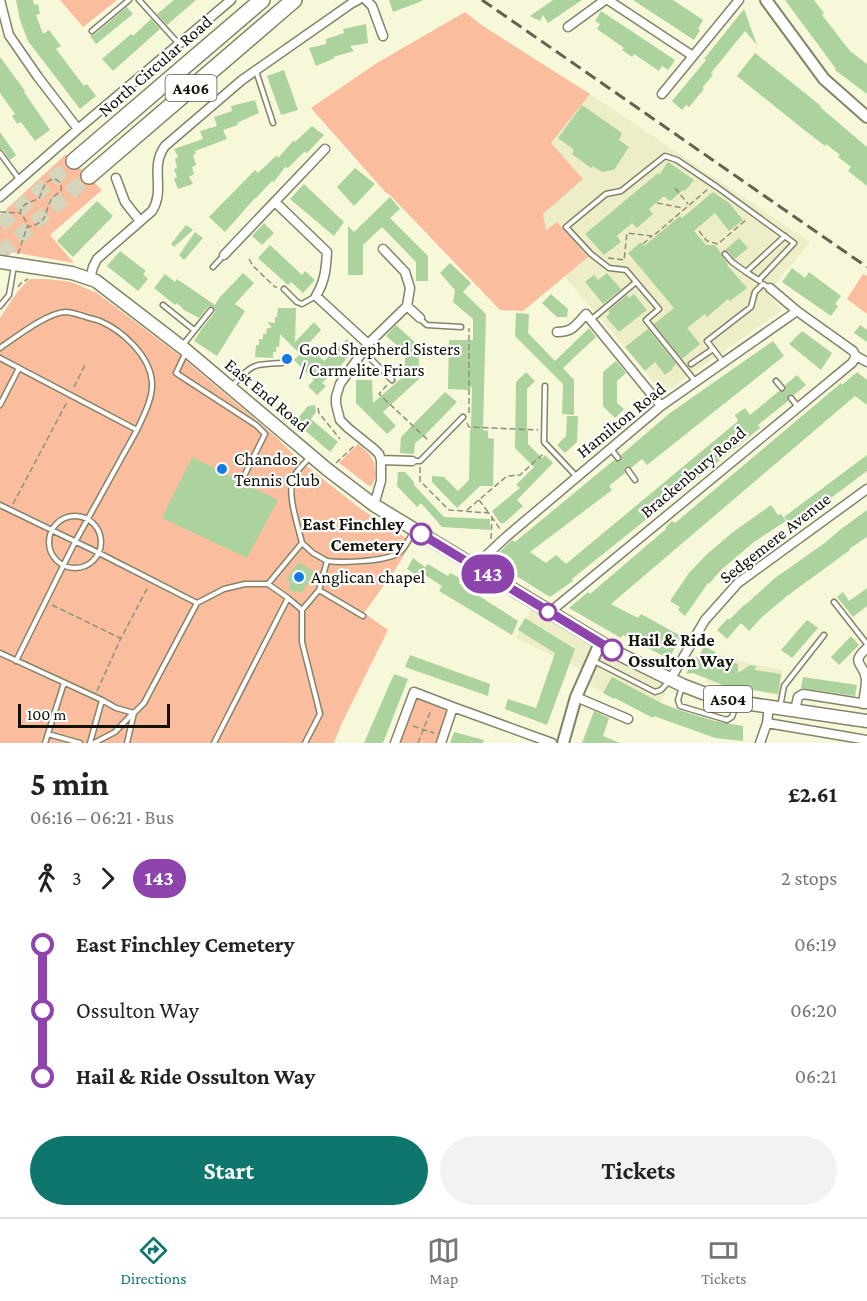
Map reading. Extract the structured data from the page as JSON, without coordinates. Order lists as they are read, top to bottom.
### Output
{
  "streets": {
    "highway": ["North Circular Road", "A406"],
    "main road": ["East End Road", "A504"],
    "street": ["Hamilton Road", "Brackenbury Road", "Sedgemere Avenue"]
  },
  "crossings": [
    ["East End Road", "Hamilton Road"],
    ["East End Road", "Brackenbury Road"],
    ["East End Road", "Sedgemere Avenue"]
  ],
  "places": [
    "Good Shepherd Sisters / Carmelite Friars",
    "Chandos Tennis Club",
    "East Finchley Cemetery",
    "Anglican chapel",
    "Hail & Ride Ossulton Way"
  ],
  "lines": ["bus line 143"],
  "scale_bar": "100 m",
  "page": {
    "on_map": "143",
    "scale": "100 m",
    "heading": ["5 min", "06:16 – 06:21 · Bus", "£2.61"],
    "legs": ["3", "143", "2 stops"],
    "list": [
      {
        "name": "East Finchley Cemetery",
        "value": "06:19"
      },
      {
        "name": "Ossulton Way",
        "value": "06:20"
      },
      {
        "name": "Hail & Ride Ossulton Way",
        "value": "06:21"
      }
    ],
    "buttons": ["Start", "Tickets"],
    "tabs": ["Directions", "Map", "Tickets"]
  }
}
